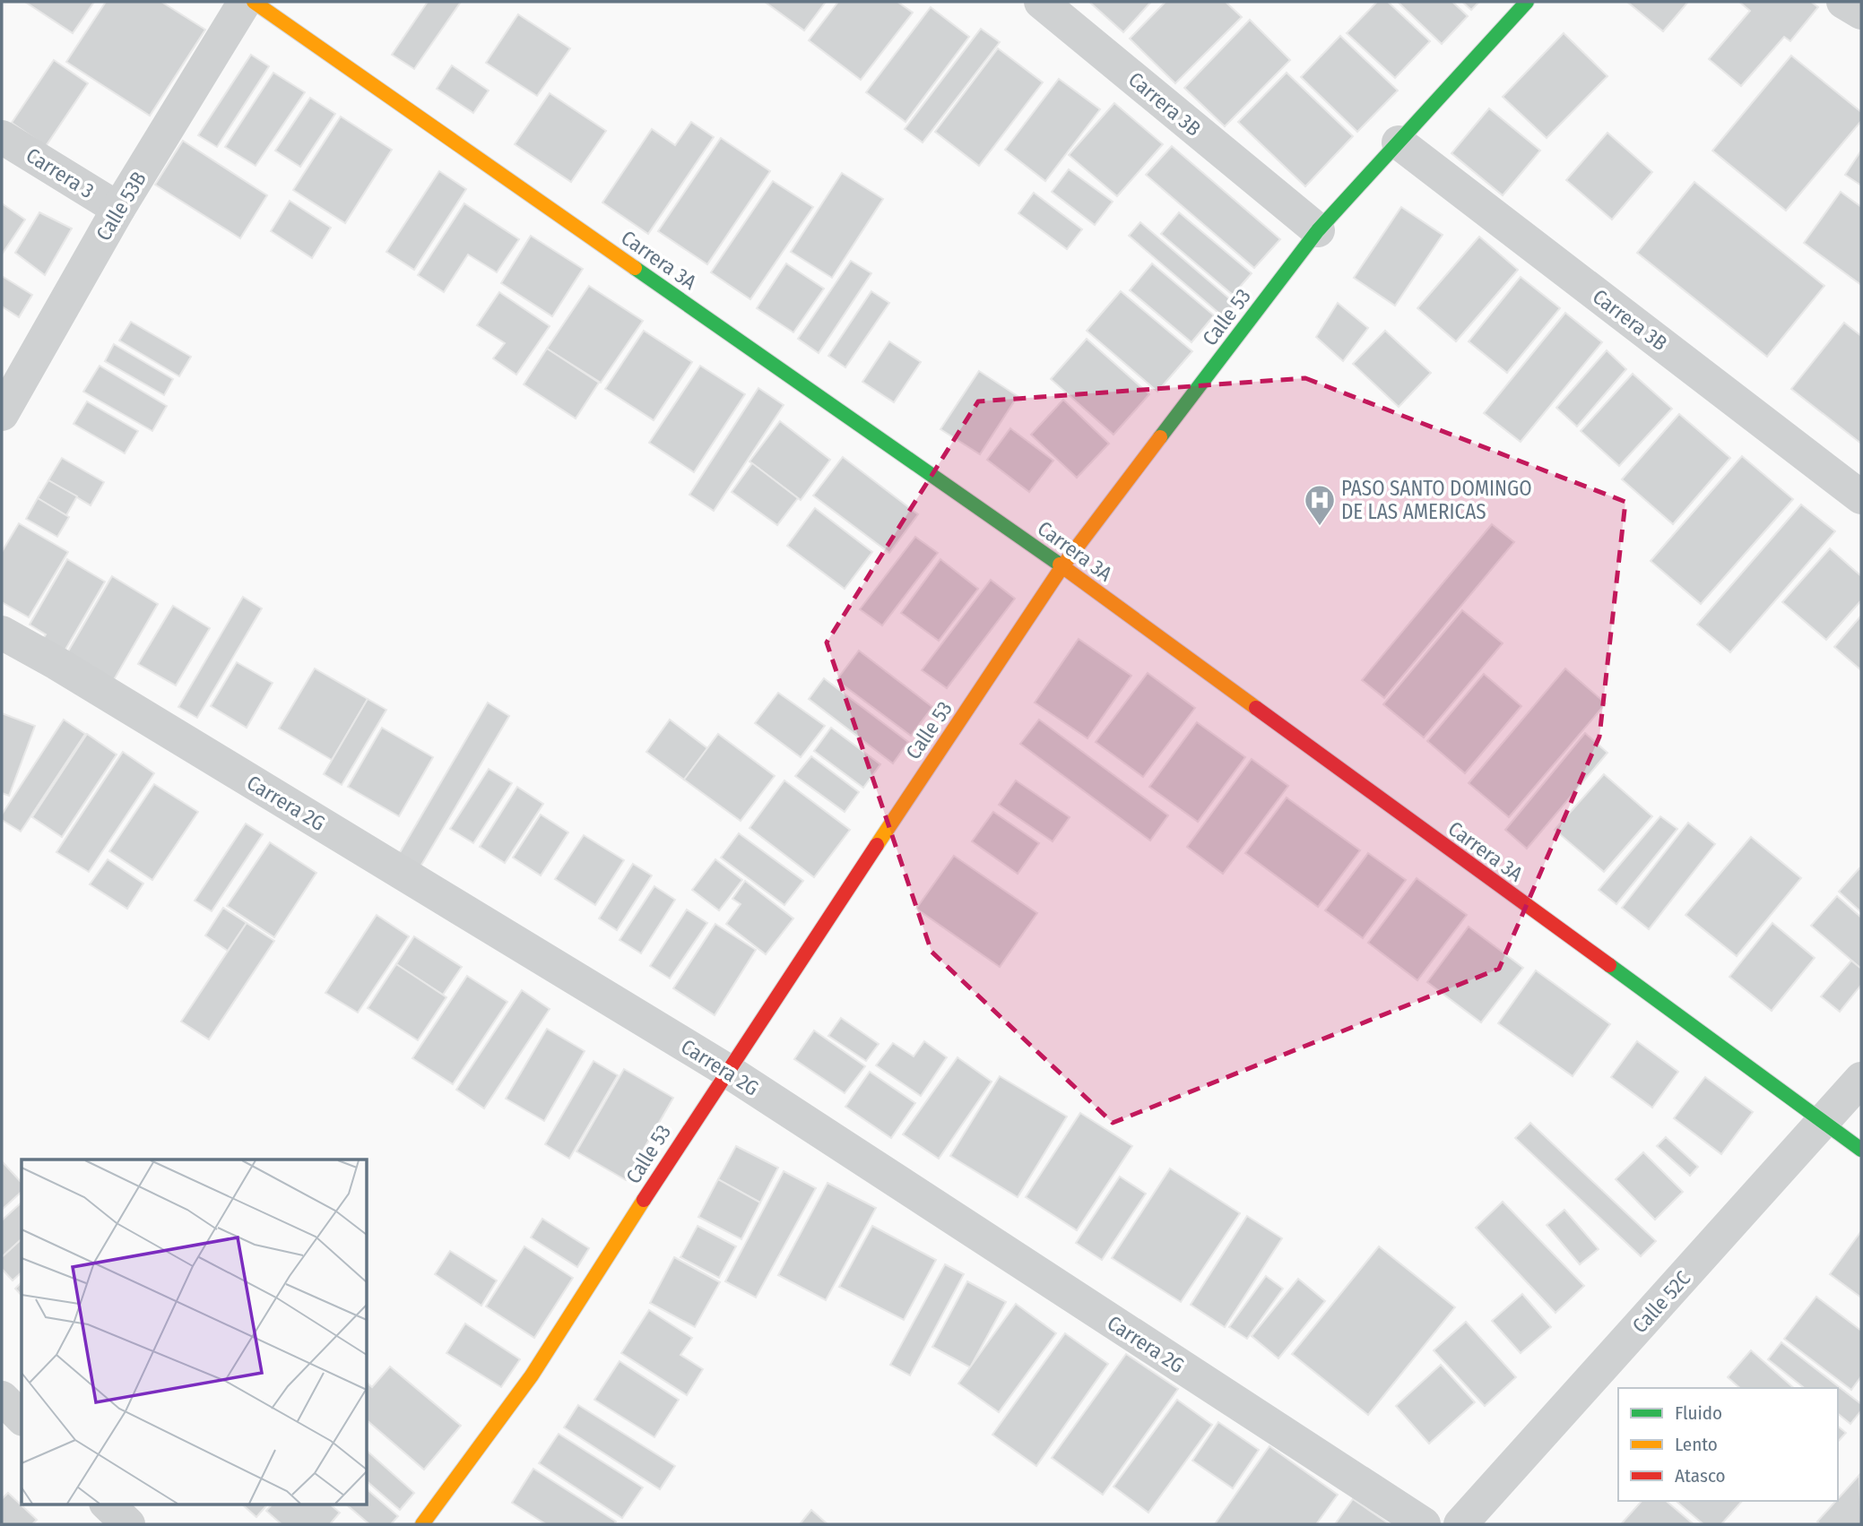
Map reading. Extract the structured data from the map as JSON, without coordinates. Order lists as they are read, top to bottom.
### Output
{
  "streets": {
    "street": [
      "Carrera 3B",
      "Carrera 3",
      "Calle 53B",
      "Carrera 3A",
      "Calle 53",
      "Carrera 2G",
      "Calle 52C"
    ]
  },
  "crossings": [
    ["Carrera 3B", "Calle 53"],
    ["Carrera 3", "Calle 53B"],
    ["Carrera 3A", "Calle 53"],
    ["Carrera 3A", "Calle 52C"],
    ["Calle 53", "Carrera 2G"]
  ],
  "places": {
    "hospital": ["PASO SANTO DOMINGO DE LAS AMERICAS"]
  },
  "legend": ["Fluido", "Lento", "Atasco"]
}
